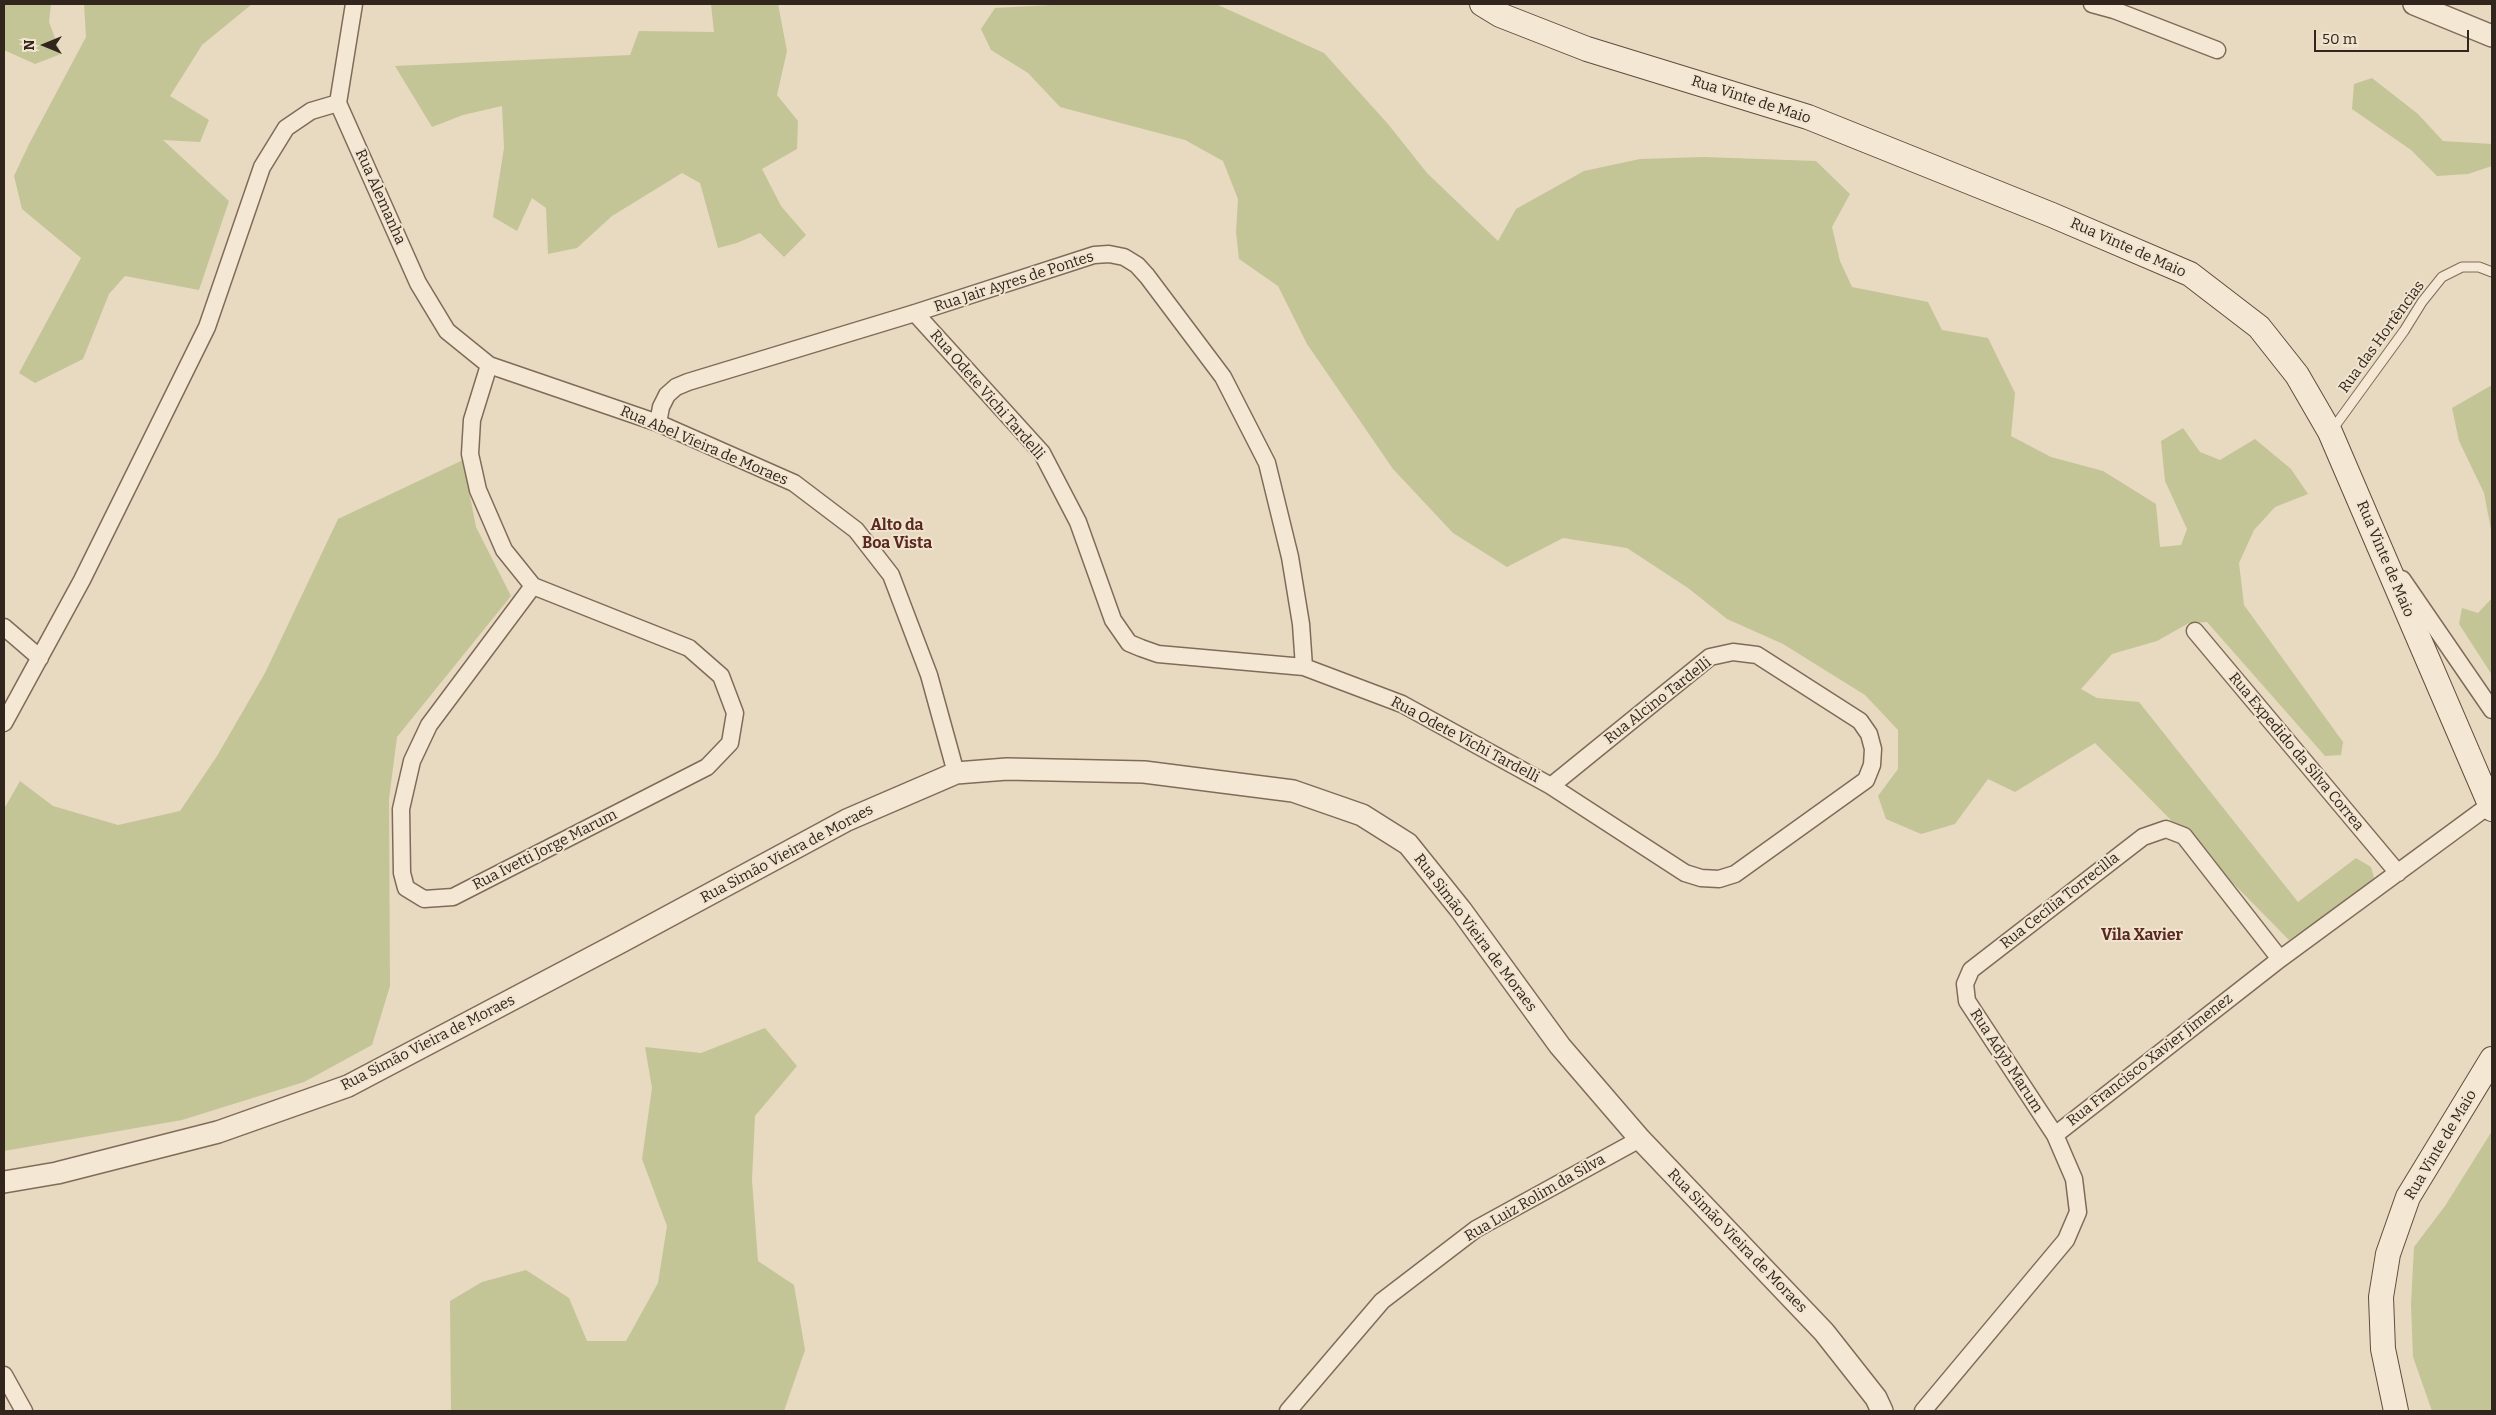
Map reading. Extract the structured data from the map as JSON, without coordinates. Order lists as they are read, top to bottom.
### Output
{
  "streets": {
    "main road": ["Rua Vinte de Maio"],
    "street": [
      "Rua Alemanha",
      "Rua Jair Ayres de Pontes",
      "Rua Odete Vichi Tardelli",
      "Rua Abel Vieira de Moraes",
      "Rua Alcino Tardelli",
      "Rua Expedido da Silva Correa",
      "Rua Ivetti Jorge Marum",
      "Rua Simão Vieira de Moraes",
      "Rua Cecília Torrecilla",
      "Rua Francisco Xavier Jimenez",
      "Rua Adyb Marum",
      "Rua Luiz Rolim da Silva"
    ],
    "lane": ["Rua das Hortências"]
  },
  "crossings": [
    ["Rua Vinte de Maio", "Rua das Hortências"],
    ["Rua Vinte de Maio", "Rua Francisco Xavier Jimenez"],
    ["Rua Alemanha", "Rua Abel Vieira de Moraes"],
    ["Rua Alemanha", "Rua Ivetti Jorge Marum"],
    ["Rua Jair Ayres de Pontes", "Rua Odete Vichi Tardelli"],
    ["Rua Jair Ayres de Pontes", "Rua Abel Vieira de Moraes"],
    ["Rua Odete Vichi Tardelli", "Rua Alcino Tardelli"],
    ["Rua Abel Vieira de Moraes", "Rua Ivetti Jorge Marum"],
    ["Rua Abel Vieira de Moraes", "Rua Simão Vieira de Moraes"],
    ["Rua Expedido da Silva Correa", "Rua Francisco Xavier Jimenez"],
    ["Rua Simão Vieira de Moraes", "Rua Luiz Rolim da Silva"],
    ["Rua Cecília Torrecilla", "Rua Francisco Xavier Jimenez"],
    ["Rua Cecília Torrecilla", "Rua Adyb Marum"],
    ["Rua Francisco Xavier Jimenez", "Rua Adyb Marum"]
  ],
  "districts": ["Alto da Boa Vista", "Vila Xavier"],
  "scale_bar": "50 m",
  "north": "left"
}
